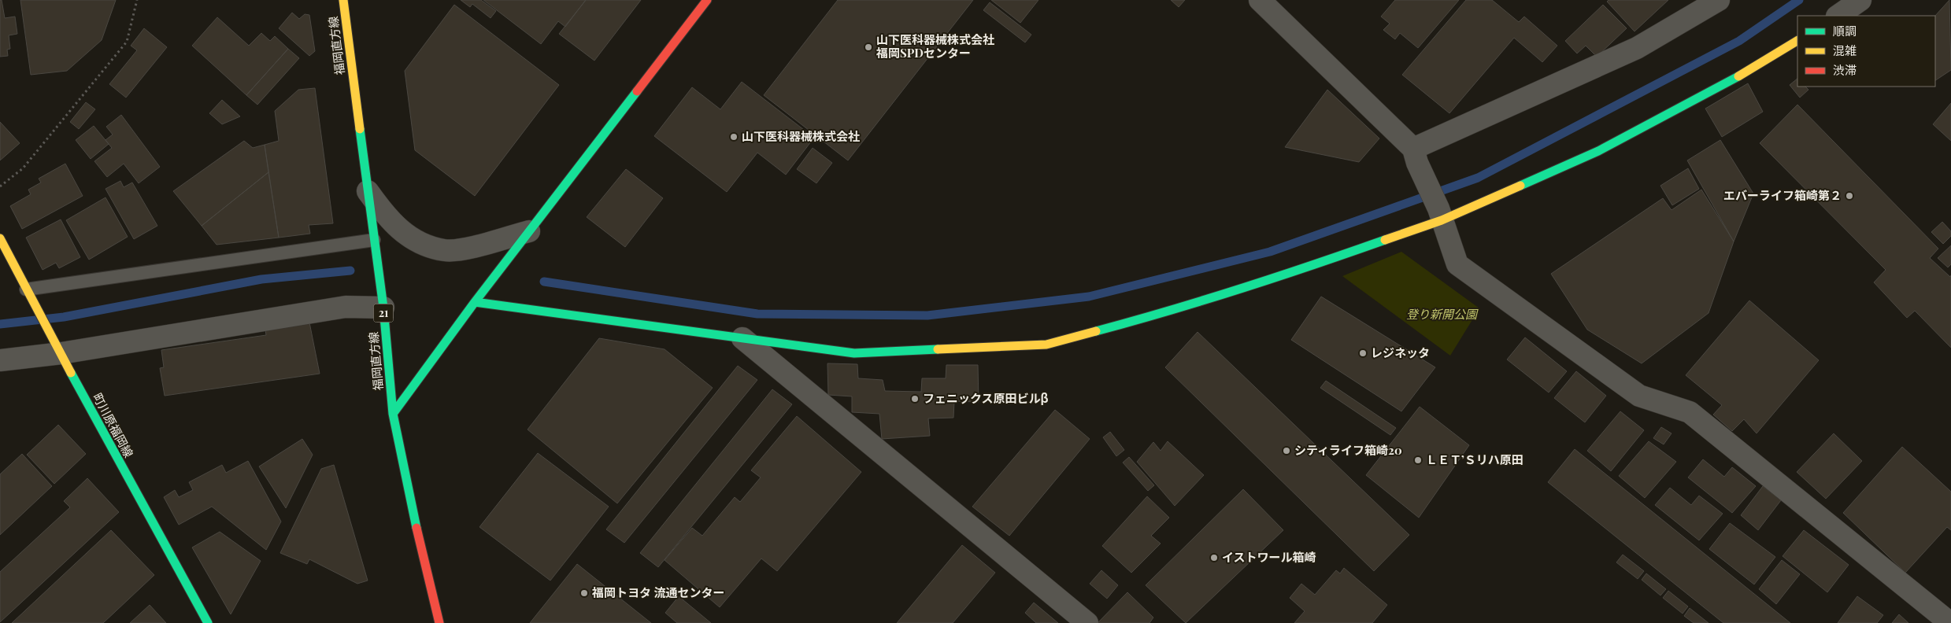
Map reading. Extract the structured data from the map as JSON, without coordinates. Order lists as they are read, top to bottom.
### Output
{
  "streets": {
    "street": ["福岡直方線", "21", "町川原福岡線"]
  },
  "parks": ["登り新開公園"],
  "places": [
    "山下医科器械株式会社 福岡SPDセンター",
    "山下医科器械株式会社",
    "エバーライフ箱崎第２",
    "レジネッタ",
    "フェニックス原田ビルβ",
    "シティライフ箱崎20",
    "ＬＥＴ’Ｓリハ原田",
    "イストワール箱崎",
    "福岡トヨタ 流通センター"
  ],
  "legend": ["順調", "混雑", "渋滞"]
}
